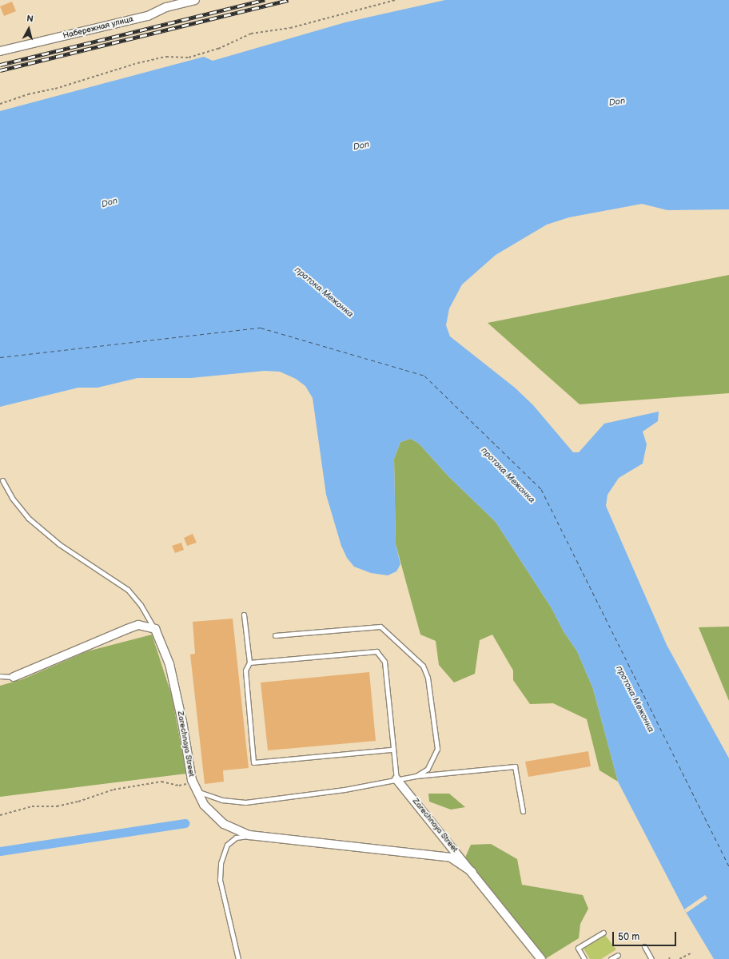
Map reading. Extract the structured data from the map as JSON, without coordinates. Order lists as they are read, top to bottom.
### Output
{
  "streets": {
    "street": ["Набережная улица", "Zarechnaya Street"]
  },
  "water": ["Don", "протока Межонка"],
  "scale_bar": "50 m",
  "north": "top"
}
